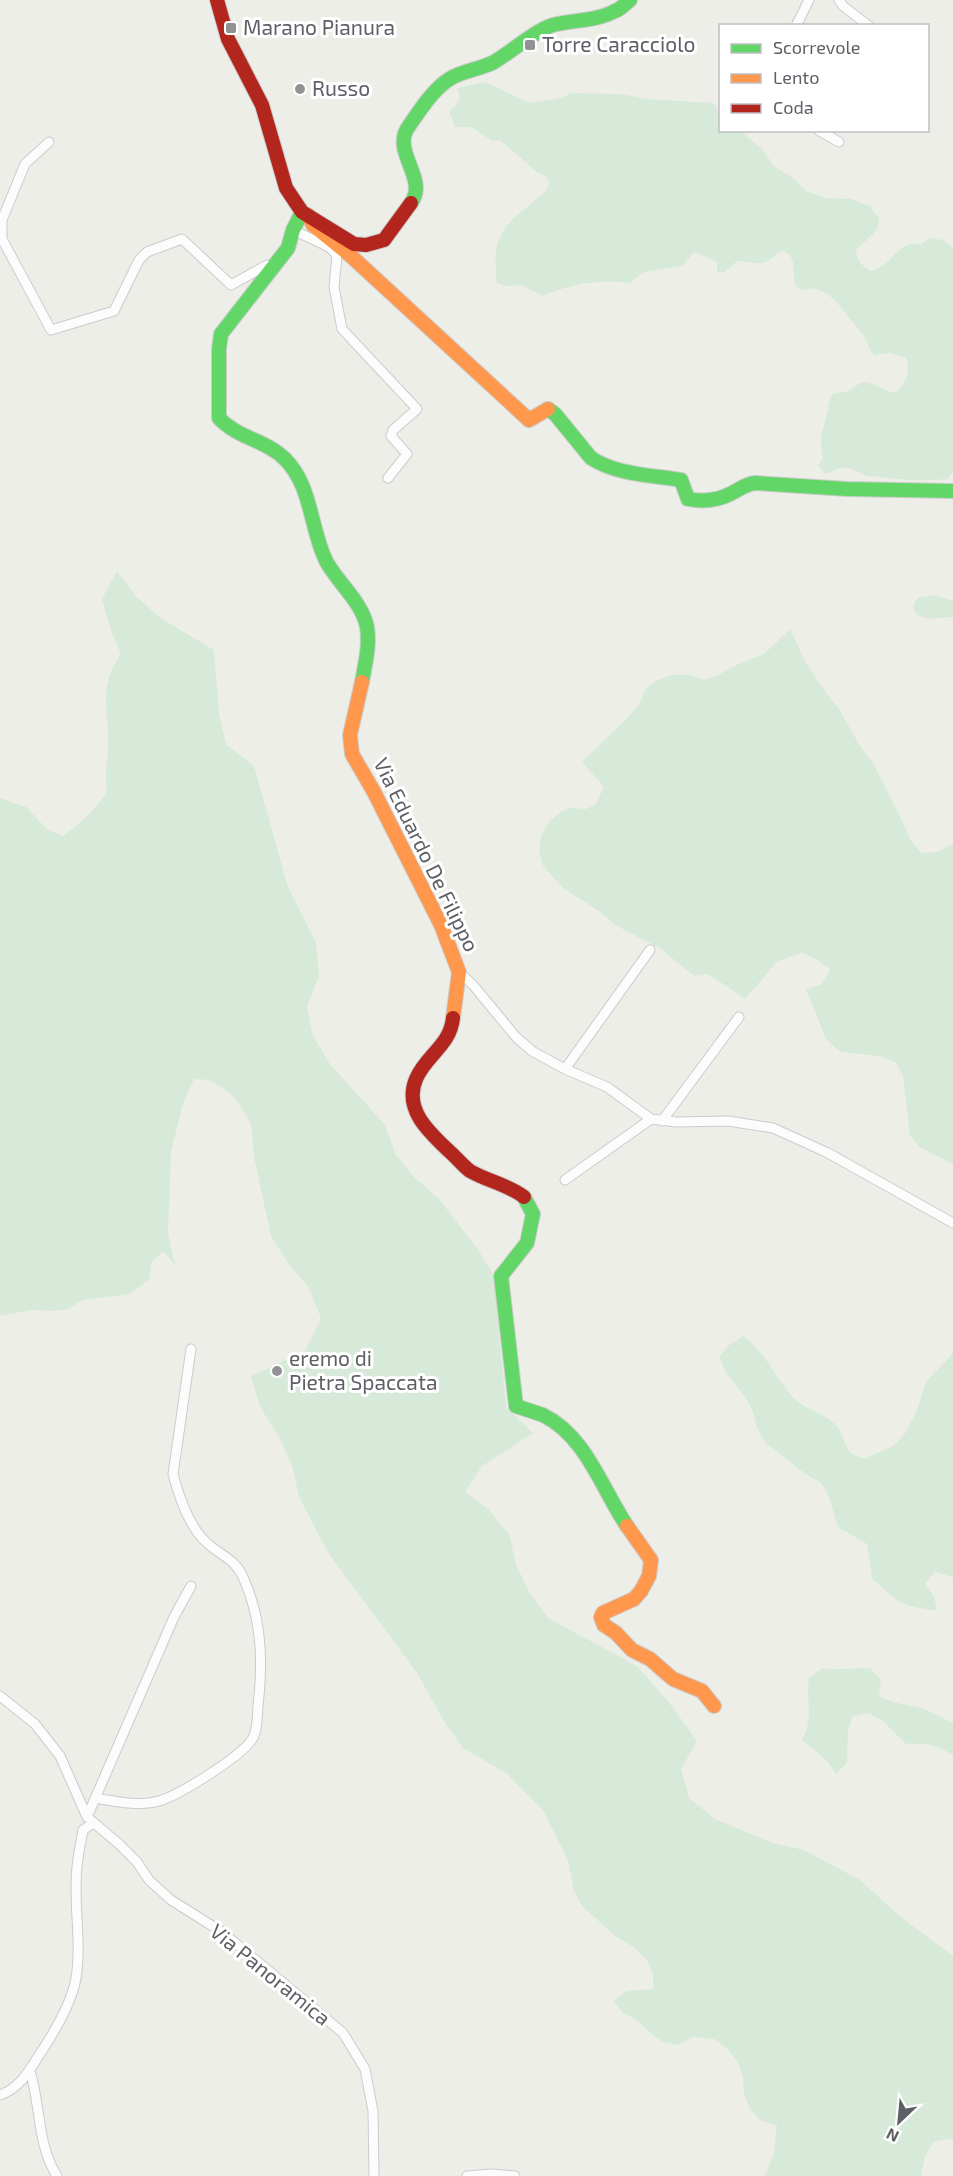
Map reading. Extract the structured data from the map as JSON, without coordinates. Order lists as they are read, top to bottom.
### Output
{
  "streets": {
    "street": ["Via Eduardo De Filippo", "Via Panoramica"]
  },
  "places": {
    "transit": ["Marano Pianura", "Torre Caracciolo"],
    "other": ["Russo", "eremo di Pietra Spaccata"]
  },
  "legend": ["Scorrevole", "Lento", "Coda"],
  "north": "bottom left"
}
